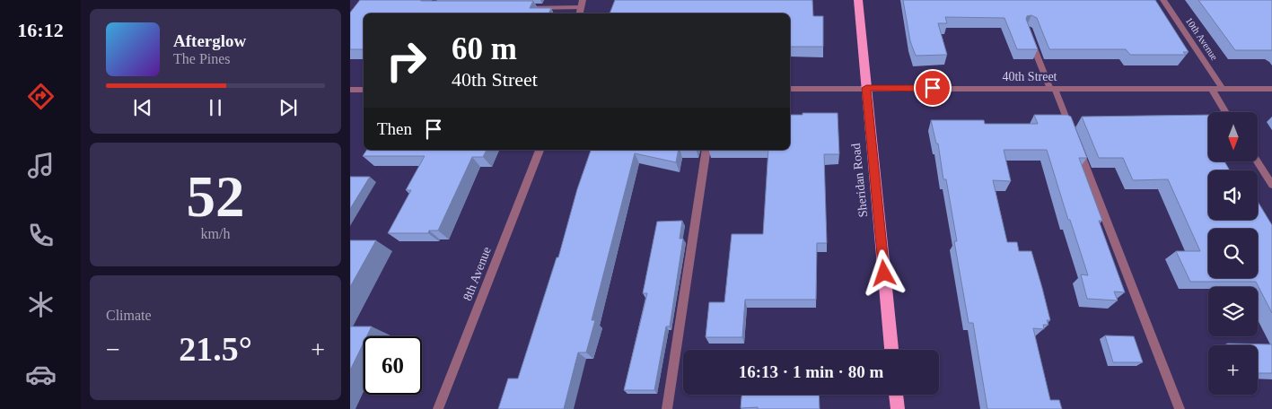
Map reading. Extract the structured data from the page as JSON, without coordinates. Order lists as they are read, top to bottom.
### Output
{
  "streets": {
    "main road": ["Sheridan Road"],
    "street": ["10th Avenue", "40th Street", "8th Avenue"]
  },
  "crossings": [
    ["10th Avenue", "40th Street"],
    ["40th Street", "Sheridan Road"]
  ],
  "north": "bottom",
  "page": {
    "tabs": "16:12",
    "turn": ["60 m", "40th Street"],
    "song": ["Afterglow", "The Pines"],
    "then": "Then",
    "map_buttons": "+",
    "tile": [
      ["52", "km/h"],
      "Climate"
    ],
    "heat": ["−", "21.5°", "+"],
    "limit": "60",
    "trip": "16:13 · 1 min · 80 m"
  }
}
